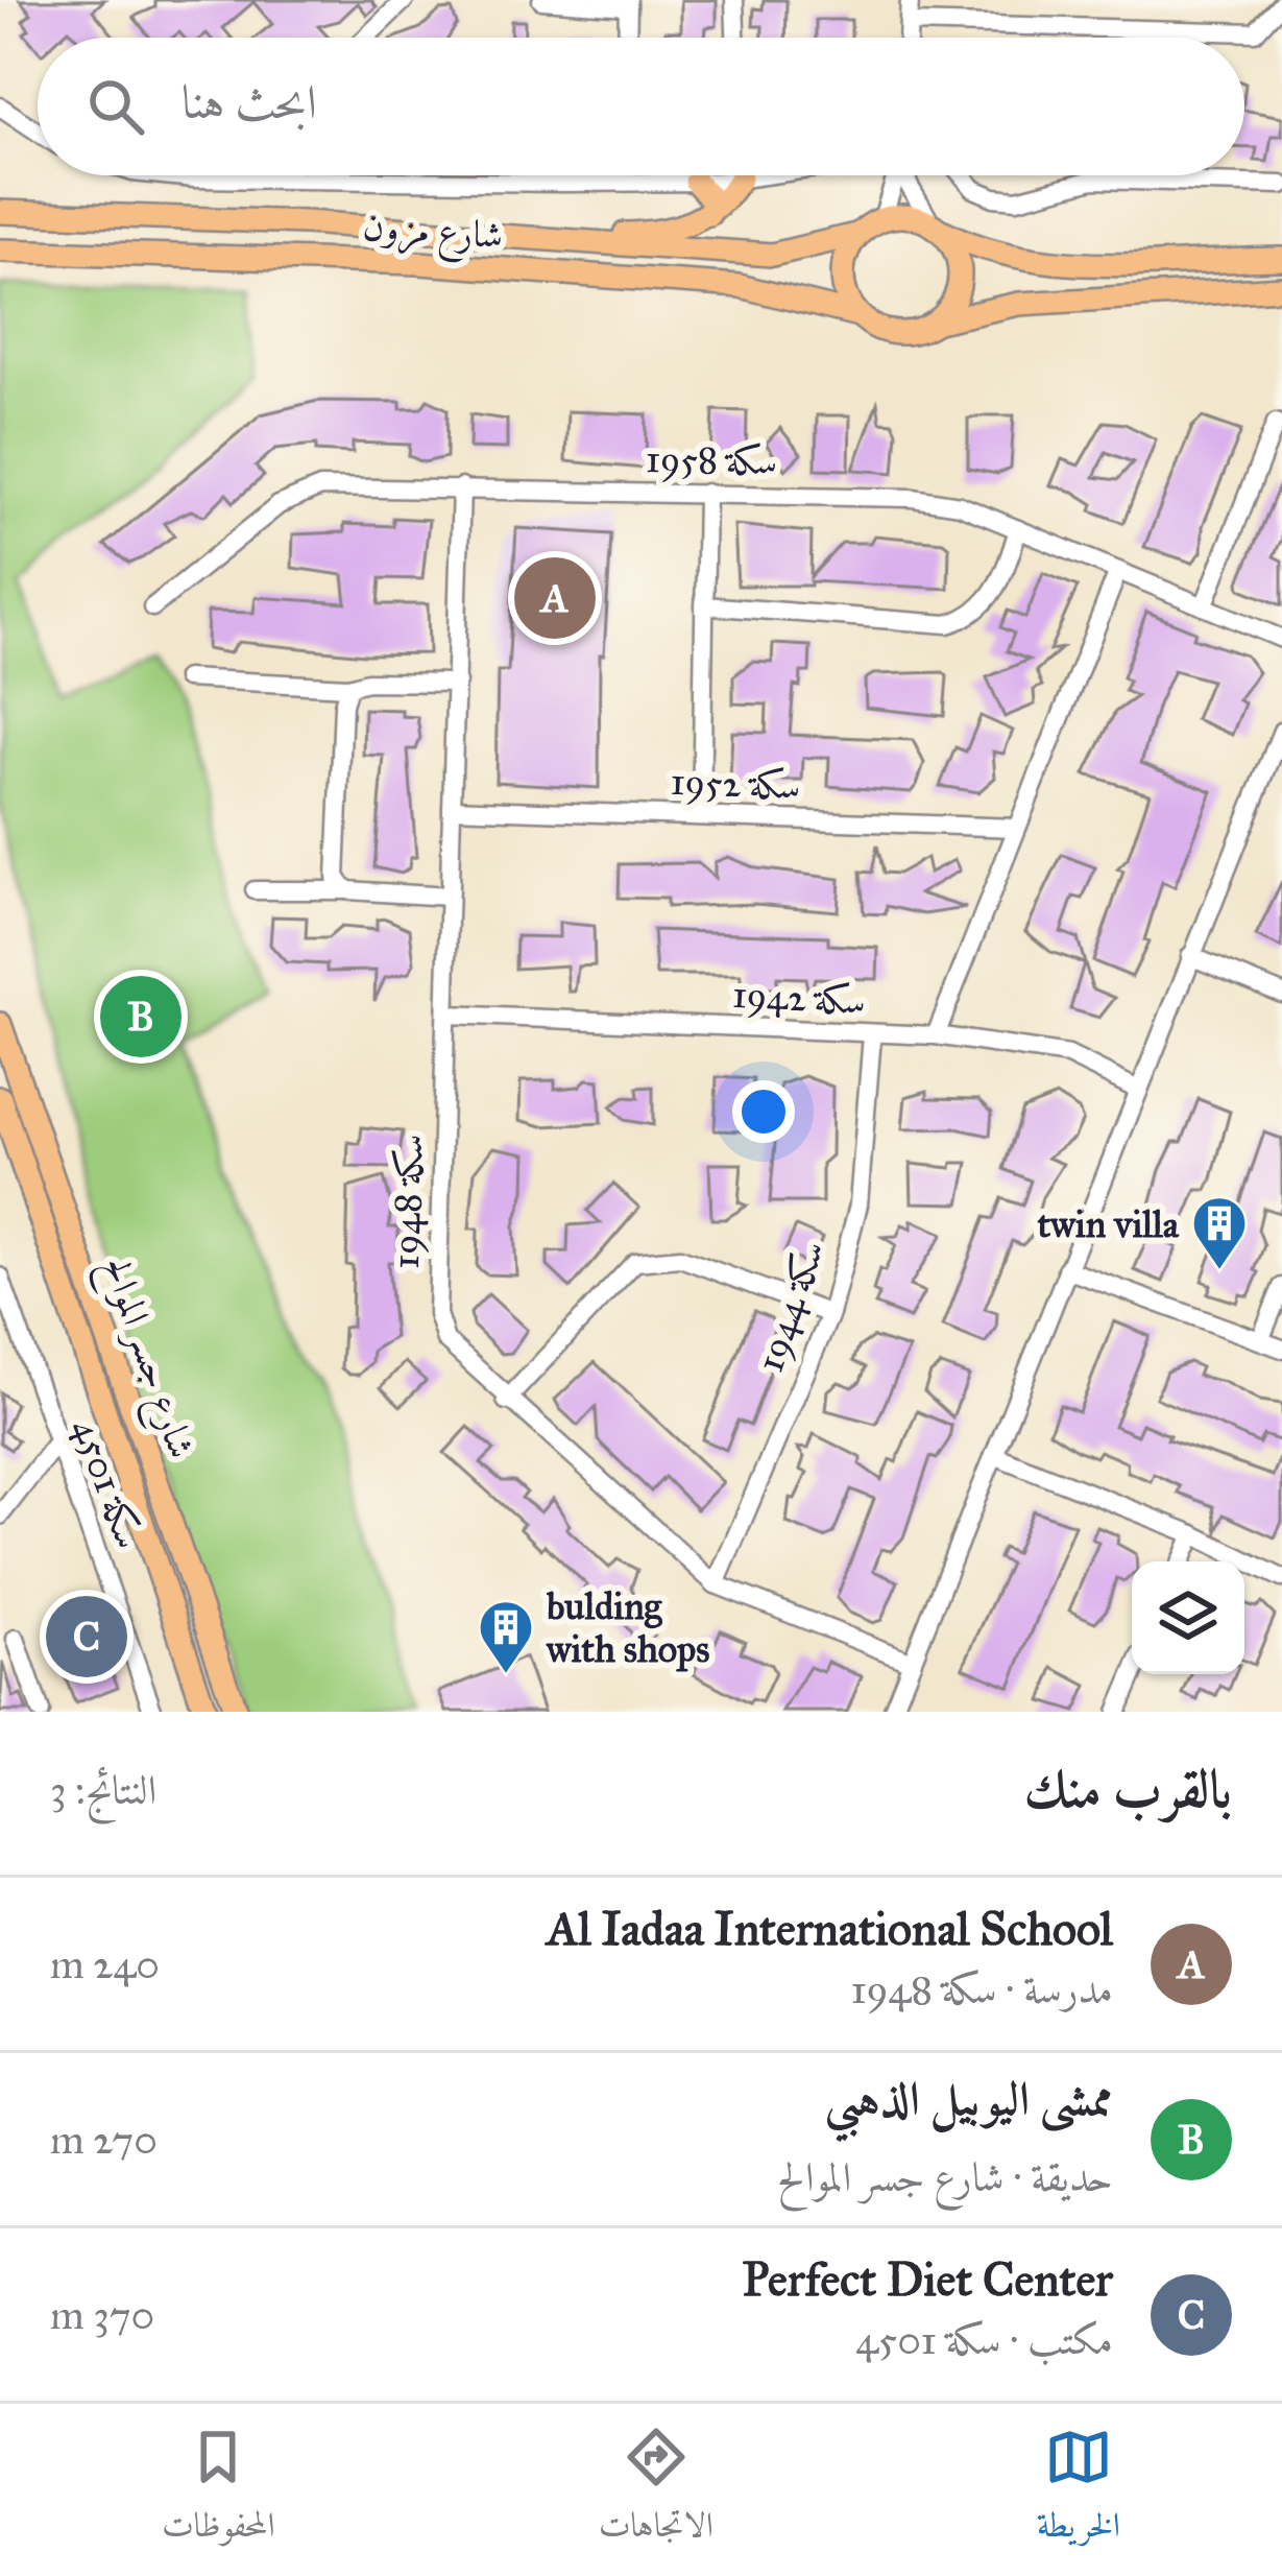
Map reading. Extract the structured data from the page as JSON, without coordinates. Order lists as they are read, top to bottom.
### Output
{
  "streets": {
    "main road": ["شارع مزون", "شارع جسر الموالح"],
    "street": [
      "سكة 1958",
      "سكة 1952",
      "سكة 1942",
      "سكة 1948",
      "سكة 1944",
      "سكة 4501"
    ]
  },
  "crossings": [
    ["سكة 1958", "سكة 1948"],
    ["سكة 1952", "سكة 1948"],
    ["سكة 1942", "سكة 1948"],
    ["سكة 1942", "سكة 1944"],
    ["سكة 1948", "سكة 1944"]
  ],
  "places": {
    "building": ["twin villa", "bulding with shops"]
  },
  "page": {
    "search": "ابحث هنا",
    "pins": ["A", "B", "C"],
    "heading": ["بالقرب منك", "النتائج: 3"],
    "list": [
      {
        "mark": "A",
        "name": "Al Iadaa International School",
        "note": "مدرسة · سكة 1948",
        "value": "240 m"
      },
      {
        "mark": "B",
        "name": "ممشى اليوبيل الذهبي",
        "note": "حديقة · شارع جسر الموالح",
        "value": "270 m"
      },
      {
        "mark": "C",
        "name": "Perfect Diet Center",
        "note": "مكتب · سكة 4501",
        "value": "370 m"
      }
    ],
    "nav": ["الخريطة", "الاتجاهات", "المحفوظات"]
  }
}
